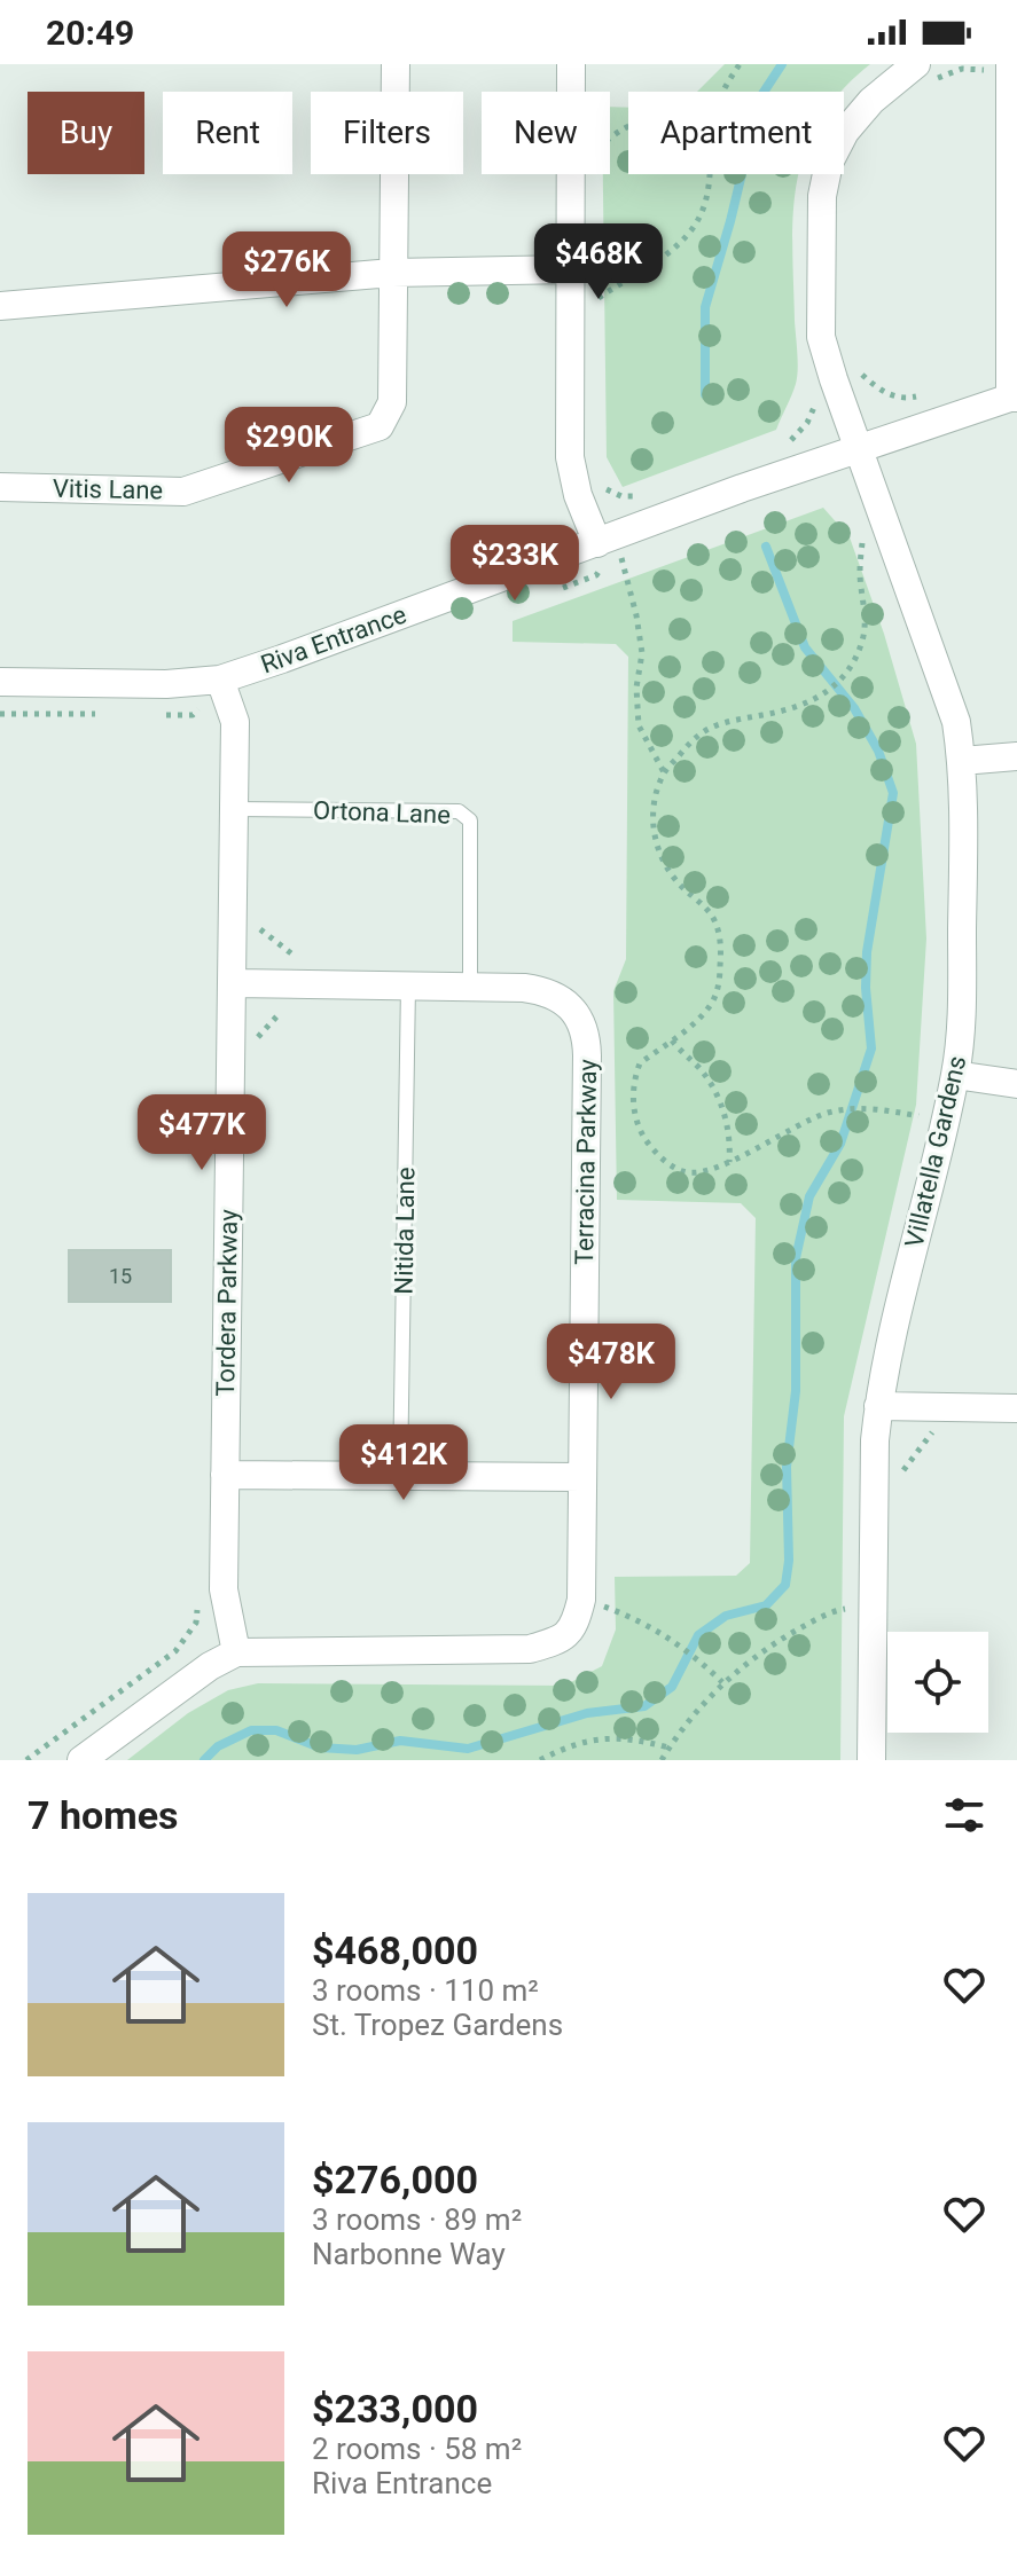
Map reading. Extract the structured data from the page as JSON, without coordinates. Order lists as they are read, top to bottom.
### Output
{
  "streets": {
    "street": [
      "Vitis Lane",
      "Riva Entrance",
      "Villatella Gardens",
      "Terracina Parkway",
      "Tordera Parkway"
    ],
    "lane": ["Ortona Lane", "Nitida Lane"]
  },
  "crossings": [
    ["Riva Entrance", "Villatella Gardens"],
    ["Riva Entrance", "Tordera Parkway"],
    ["Ortona Lane", "Terracina Parkway"],
    ["Ortona Lane", "Tordera Parkway"],
    ["Terracina Parkway", "Nitida Lane"],
    ["Terracina Parkway", "Tordera Parkway"]
  ],
  "house_numbers": ["15"],
  "page": {
    "status": "20:49",
    "chip": [
      "Buy",
      "Rent",
      "Filters",
      "New",
      "Apartment"
    ],
    "price": [
      "$468K",
      "$276K",
      "$290K",
      "$233K",
      "$477K",
      "$478K",
      "$412K"
    ],
    "heading": "7 homes",
    "list": [
      {
        "name": "$468,000",
        "note": "3 rooms · 110 m² · St. Tropez Gardens"
      },
      {
        "name": "$276,000",
        "note": "3 rooms · 89 m² · Narbonne Way"
      },
      {
        "name": "$233,000",
        "note": "2 rooms · 58 m² · Riva Entrance"
      }
    ]
  }
}
